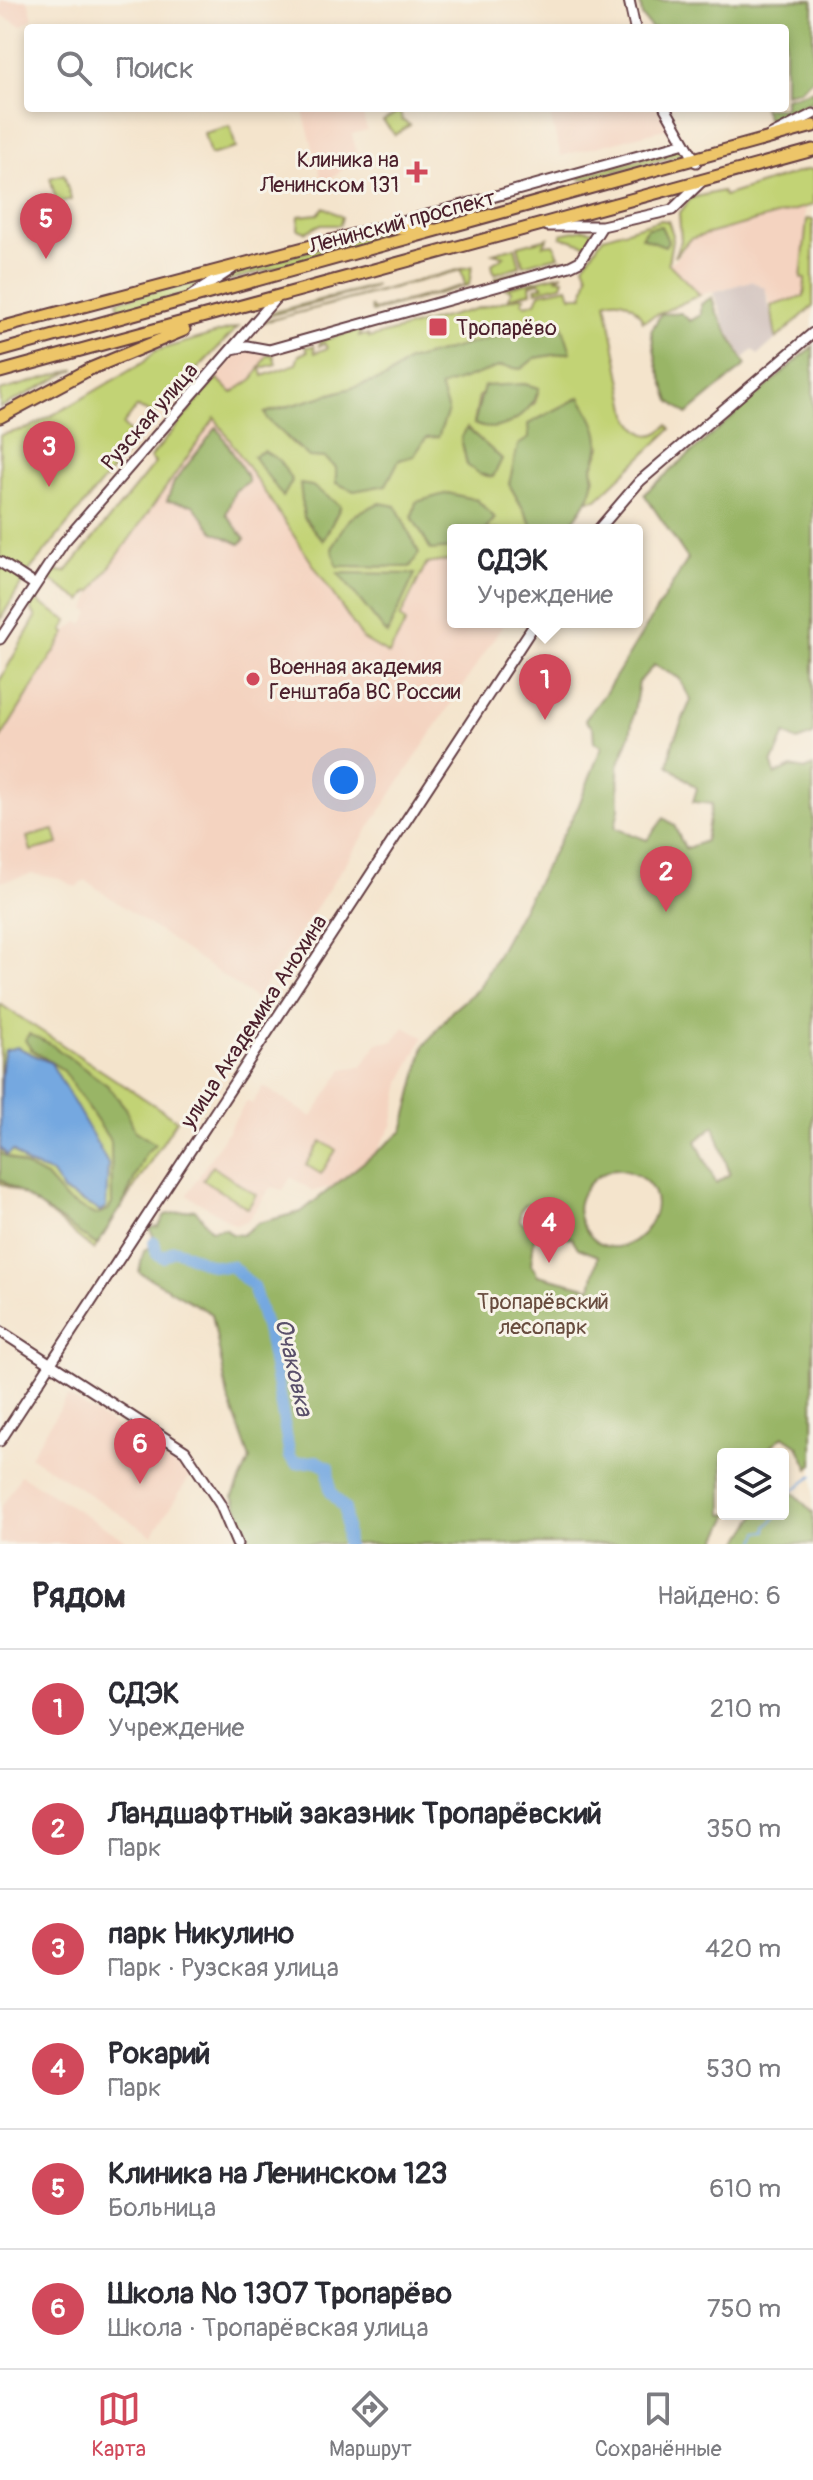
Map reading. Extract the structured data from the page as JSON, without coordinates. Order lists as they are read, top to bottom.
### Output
{
  "streets": {
    "main road": ["Ленинский проспект"],
    "street": ["Рузская улица", "улица Академика Анохина"]
  },
  "crossings": [
    ["Ленинский проспект", "Рузская улица"]
  ],
  "water": ["Очаковка"],
  "parks": ["Тропарёвский лесопарк"],
  "places": {
    "health": ["Клиника на Ленинском 131"],
    "transit": ["Тропарёво"],
    "other": ["Военная академия Генштаба ВС России"]
  },
  "page": {
    "search": "Поиск",
    "pins": [
      "5",
      "3",
      "1",
      "2",
      "4",
      "6"
    ],
    "popup": ["СДЭК", "Учреждение"],
    "heading": ["Рядом", "Найдено: 6"],
    "list": [
      {
        "mark": "1",
        "name": "СДЭК",
        "note": "Учреждение",
        "value": "210 m"
      },
      {
        "mark": "2",
        "name": "Ландшафтный заказник Тропарёвский",
        "note": "Парк",
        "value": "350 m"
      },
      {
        "mark": "3",
        "name": "парк Никулино",
        "note": "Парк · Рузская улица",
        "value": "420 m"
      },
      {
        "mark": "4",
        "name": "Рокарий",
        "note": "Парк",
        "value": "530 m"
      },
      {
        "mark": "5",
        "name": "Клиника на Ленинском 123",
        "note": "Больница",
        "value": "610 m"
      },
      {
        "mark": "6",
        "name": "Школа № 1307 Тропарёво",
        "note": "Школа · Тропарёвская улица",
        "value": "750 m"
      }
    ],
    "nav": ["Карта", "Маршрут", "Сохранённые"]
  }
}
